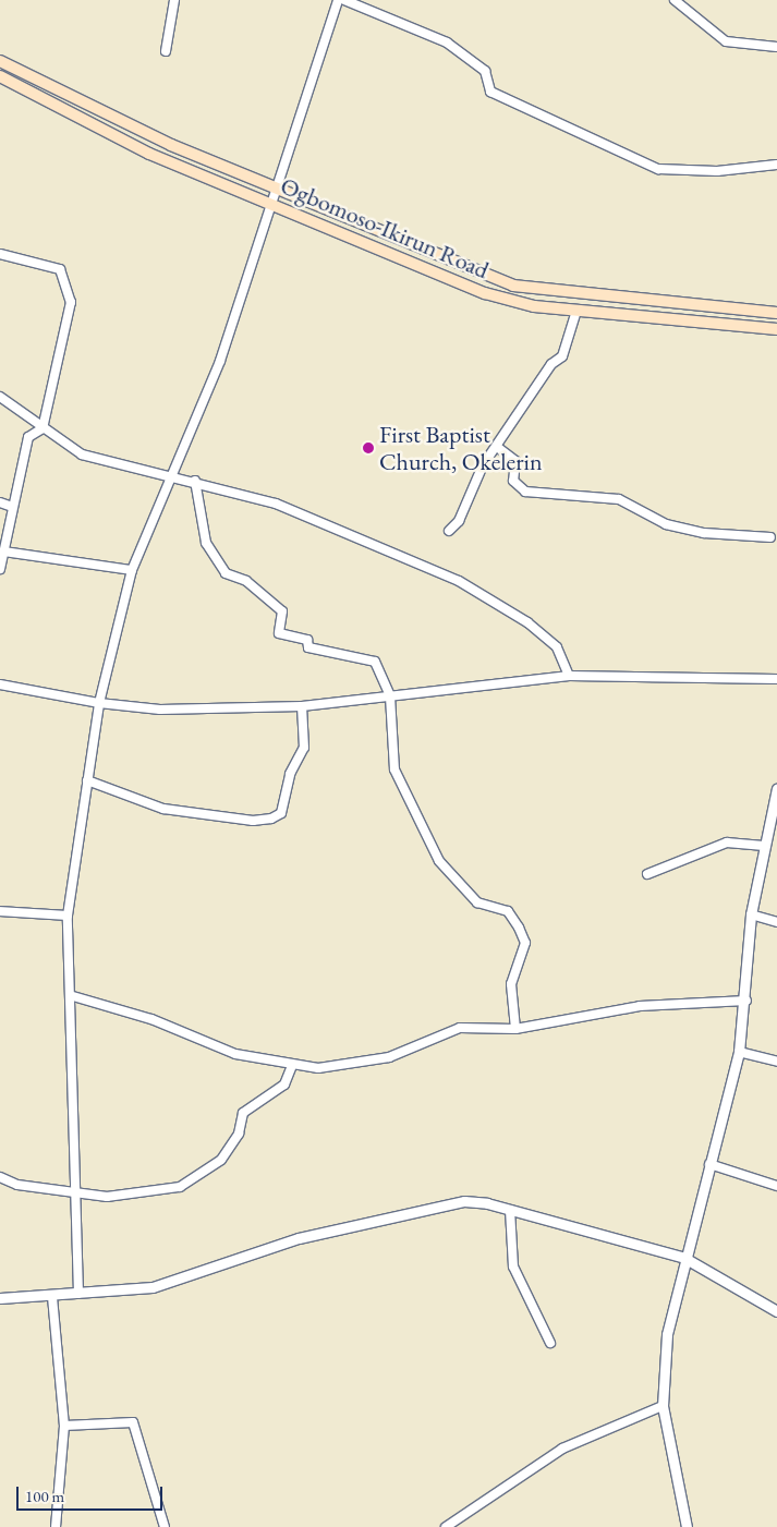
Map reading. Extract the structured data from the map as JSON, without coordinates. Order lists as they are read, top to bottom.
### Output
{
  "streets": {
    "main road": ["Ogbomoso-Ikirun Road"]
  },
  "places": ["First Baptist Church, Okelerin"],
  "scale_bar": "100 m"
}
